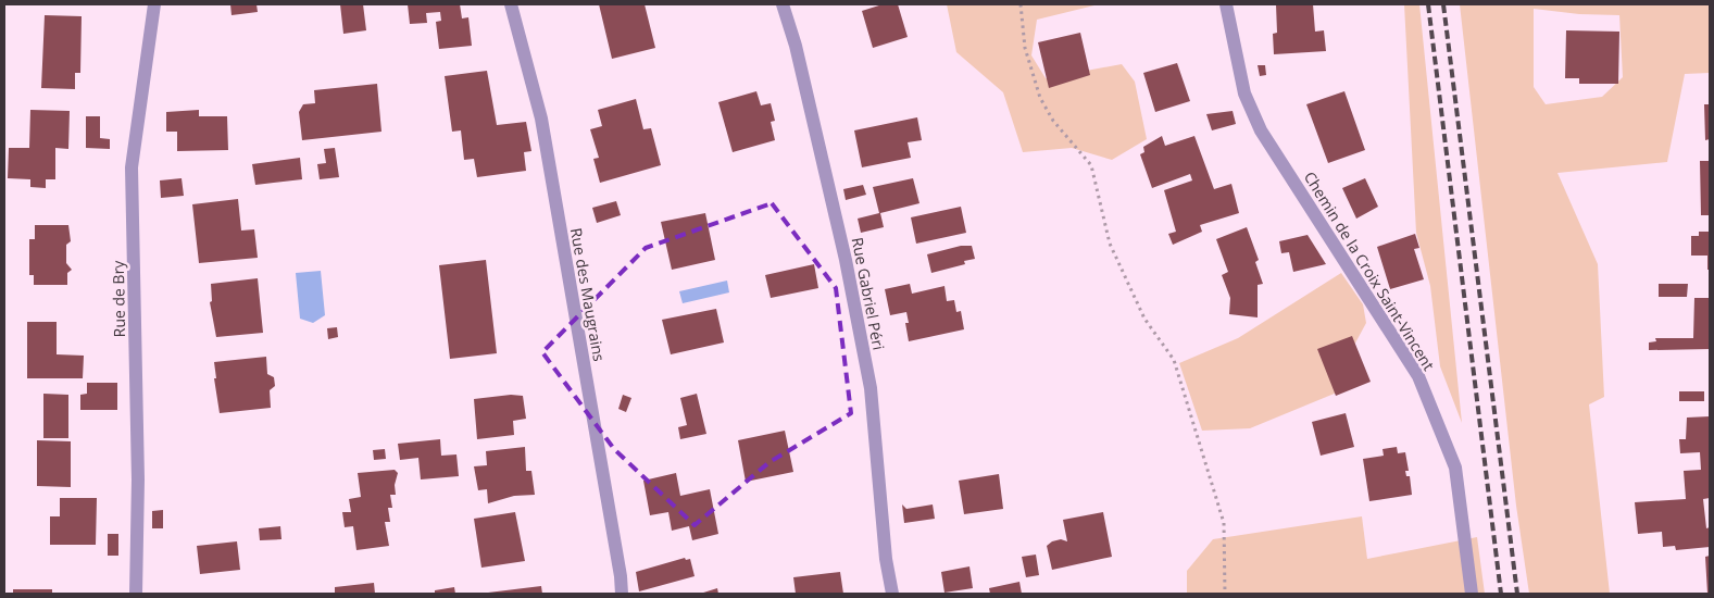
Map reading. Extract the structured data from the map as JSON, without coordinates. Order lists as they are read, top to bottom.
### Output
{
  "streets": {
    "street": [
      "Chemin de la Croix Saint-Vincent",
      "Rue Gabriel Péri",
      "Rue des Maugrains",
      "Rue de Bry"
    ]
  }
}
